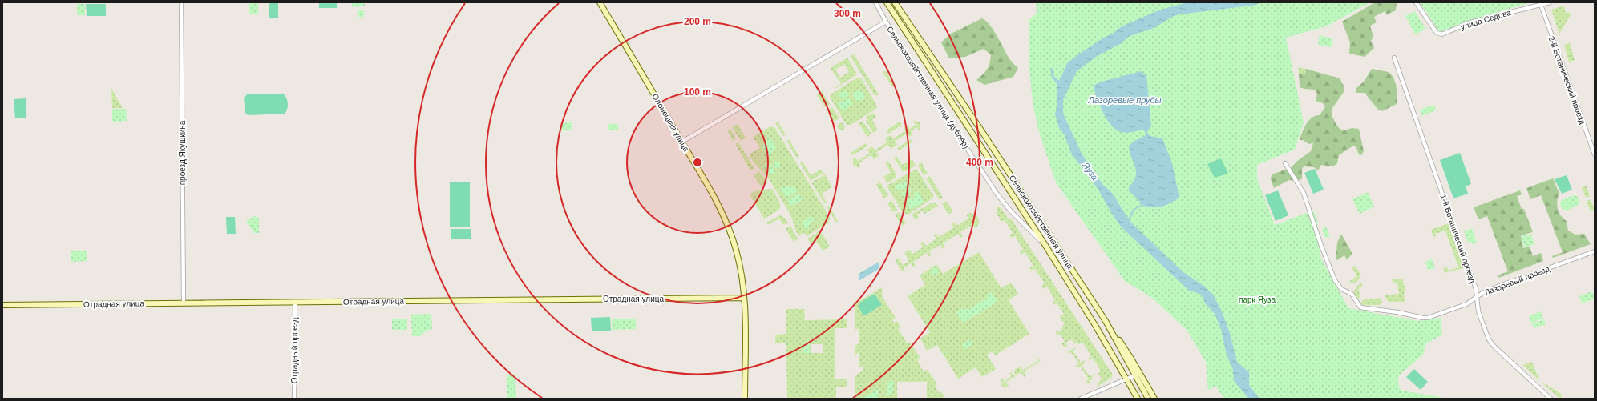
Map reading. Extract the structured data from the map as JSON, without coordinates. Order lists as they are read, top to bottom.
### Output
{
  "streets": {
    "street": [
      "улица Седова",
      "2-й Ботанический проезд",
      "Сельскохозяйственная улица (дублёр)",
      "Олонецкая улица",
      "проезд Якушкина",
      "Сельскохозяйственная улица",
      "1-й Ботанический проезд",
      "Лазоревый проезд",
      "Отрадная улица",
      "Отрадный проезд"
    ]
  },
  "crossings": [
    ["улица Седова", "2-й Ботанический проезд"],
    ["Сельскохозяйственная улица (дублёр)", "Сельскохозяйственная улица"],
    ["Олонецкая улица", "Отрадная улица"],
    ["проезд Якушкина", "Отрадная улица"],
    ["1-й Ботанический проезд", "Лазоревый проезд"],
    ["Отрадная улица", "Отрадный проезд"]
  ],
  "water": ["Лазоревые пруды", "Яуза"],
  "parks": ["парк Яуза"],
  "rings": [
    "300 m",
    "200 m",
    "100 m",
    "400 m"
  ]
}
